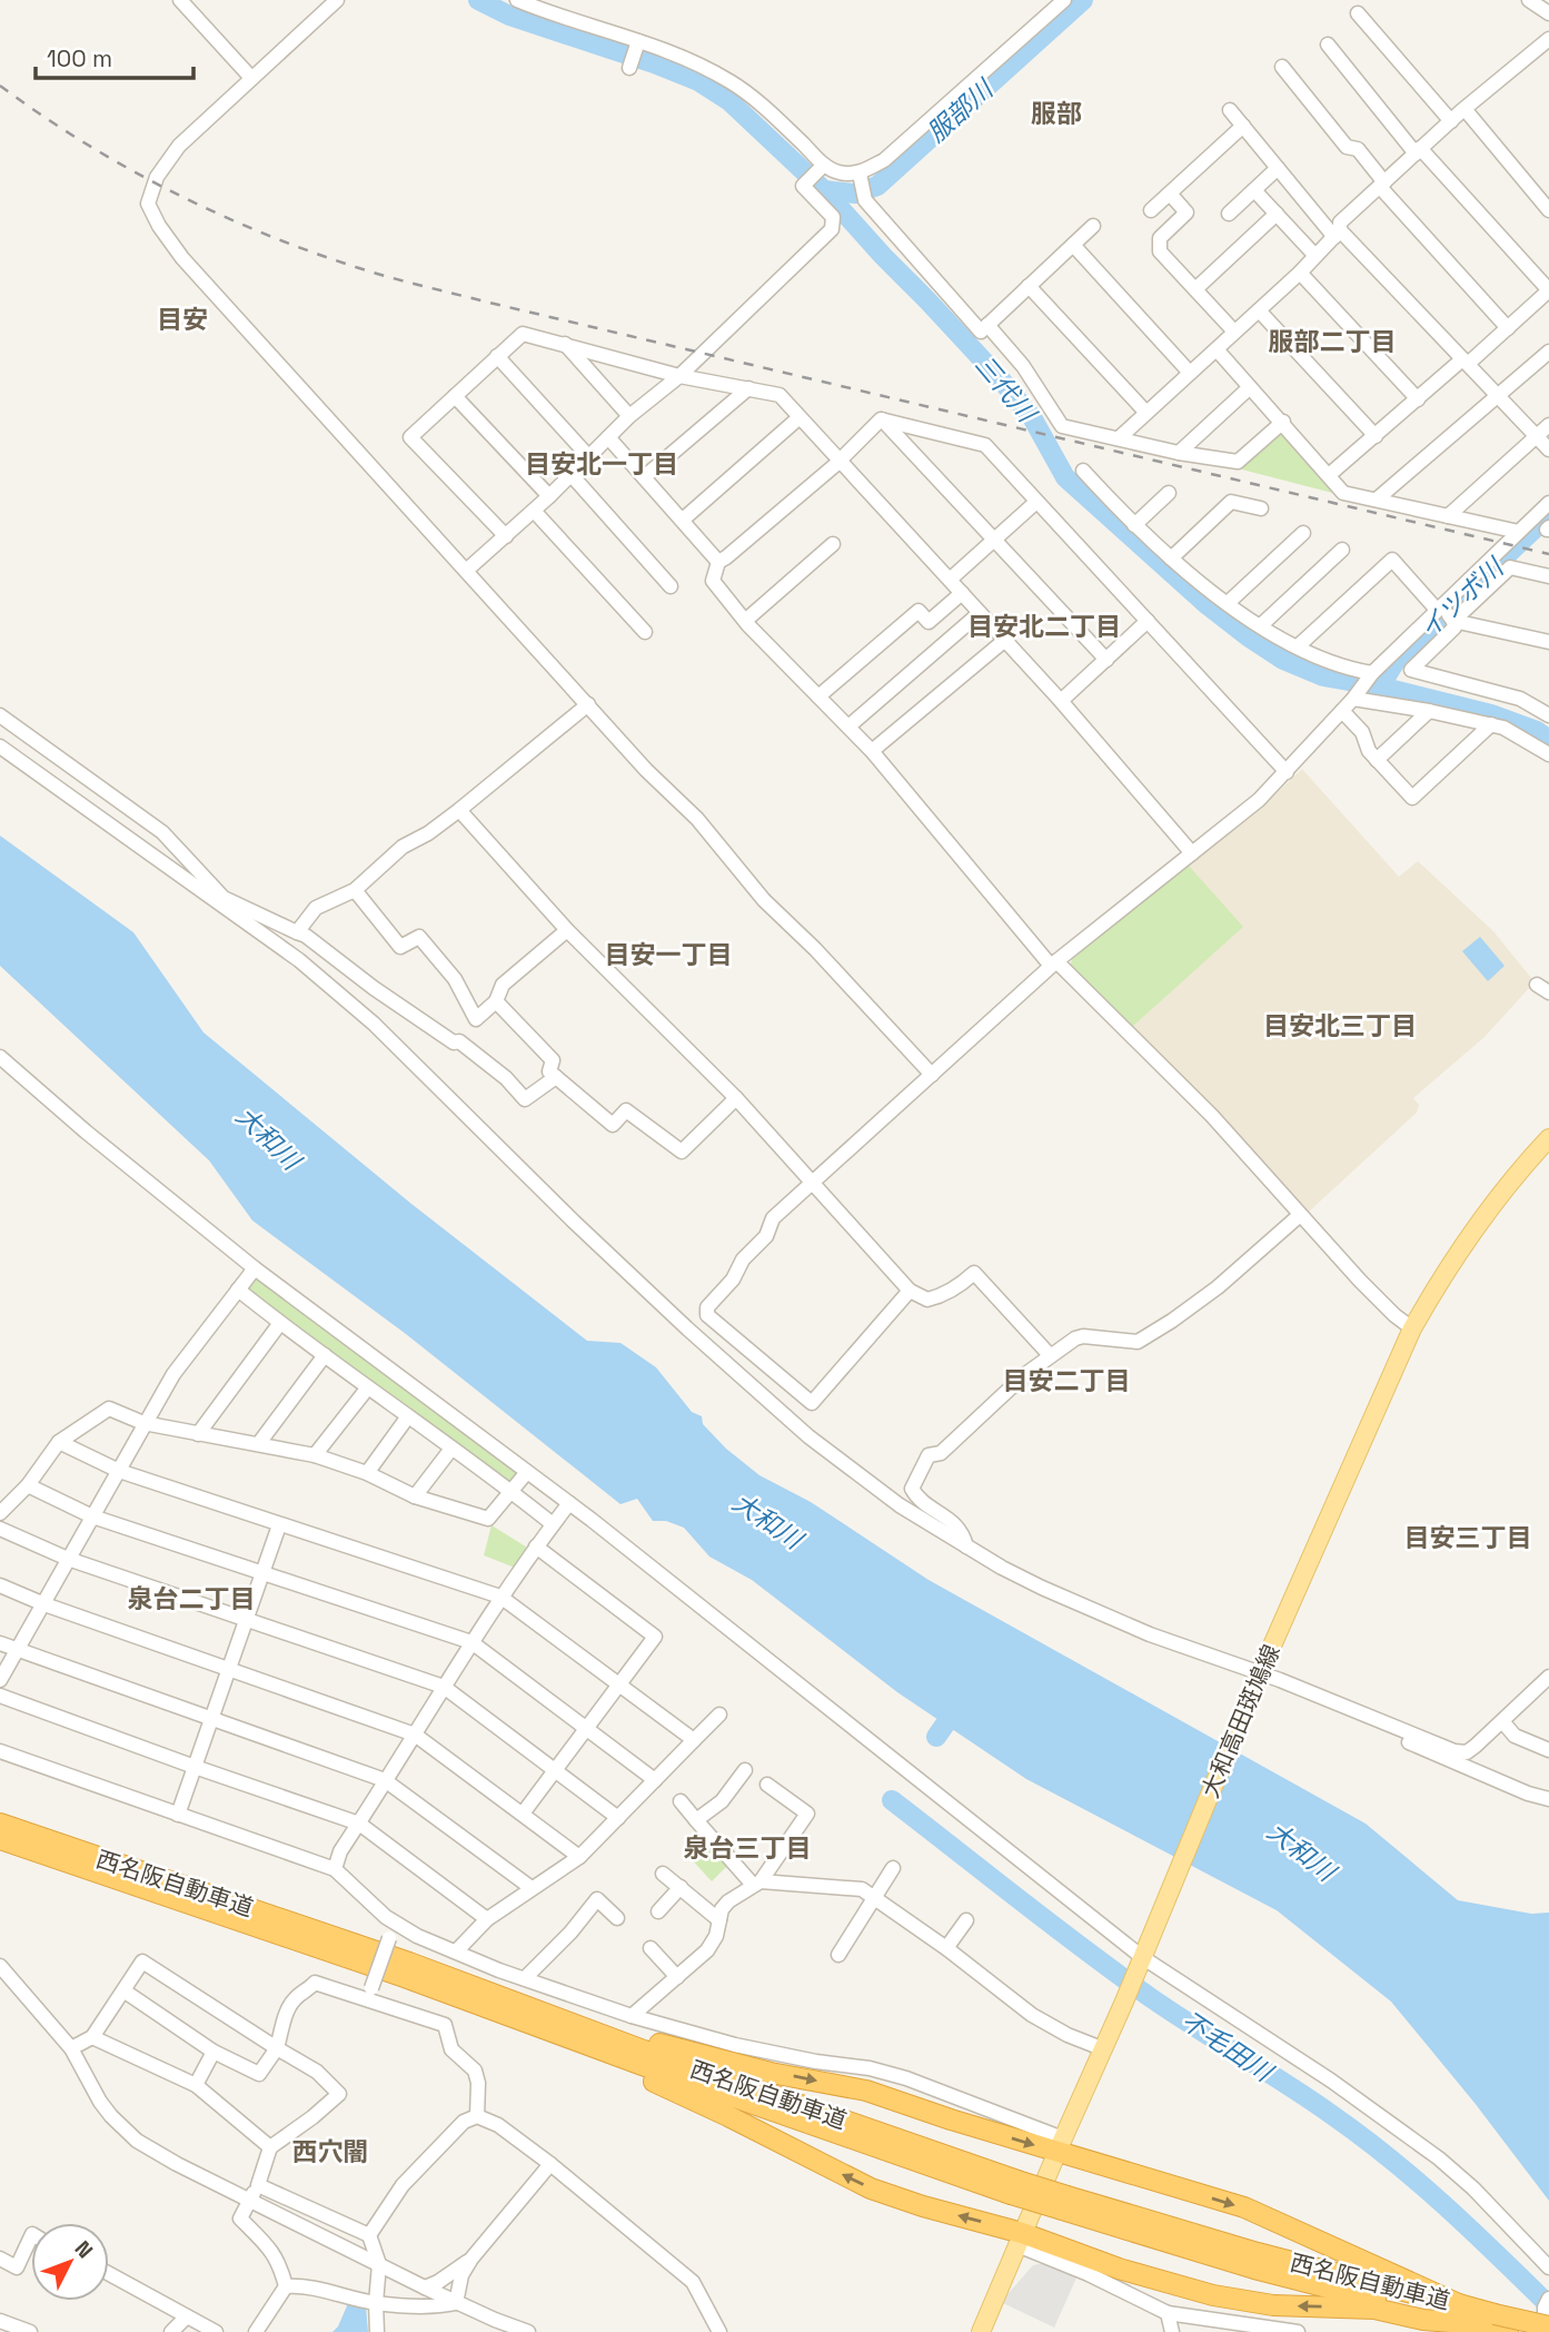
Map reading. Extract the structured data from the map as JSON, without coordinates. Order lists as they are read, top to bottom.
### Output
{
  "streets": {
    "highway": ["西名阪自動車道"],
    "main road": ["大和高田斑鳩線"]
  },
  "districts": [
    "服部",
    "目安",
    "服部二丁目",
    "目安北一丁目",
    "目安北二丁目",
    "目安一丁目",
    "目安北三丁目",
    "目安二丁目",
    "目安三丁目",
    "泉台二丁目",
    "泉台三丁目",
    "西穴闇"
  ],
  "water": [
    "服部川",
    "三代川",
    "イツボ川",
    "大和川",
    "不毛田川"
  ],
  "scale_bar": "100 m",
  "north": "top right"
}
